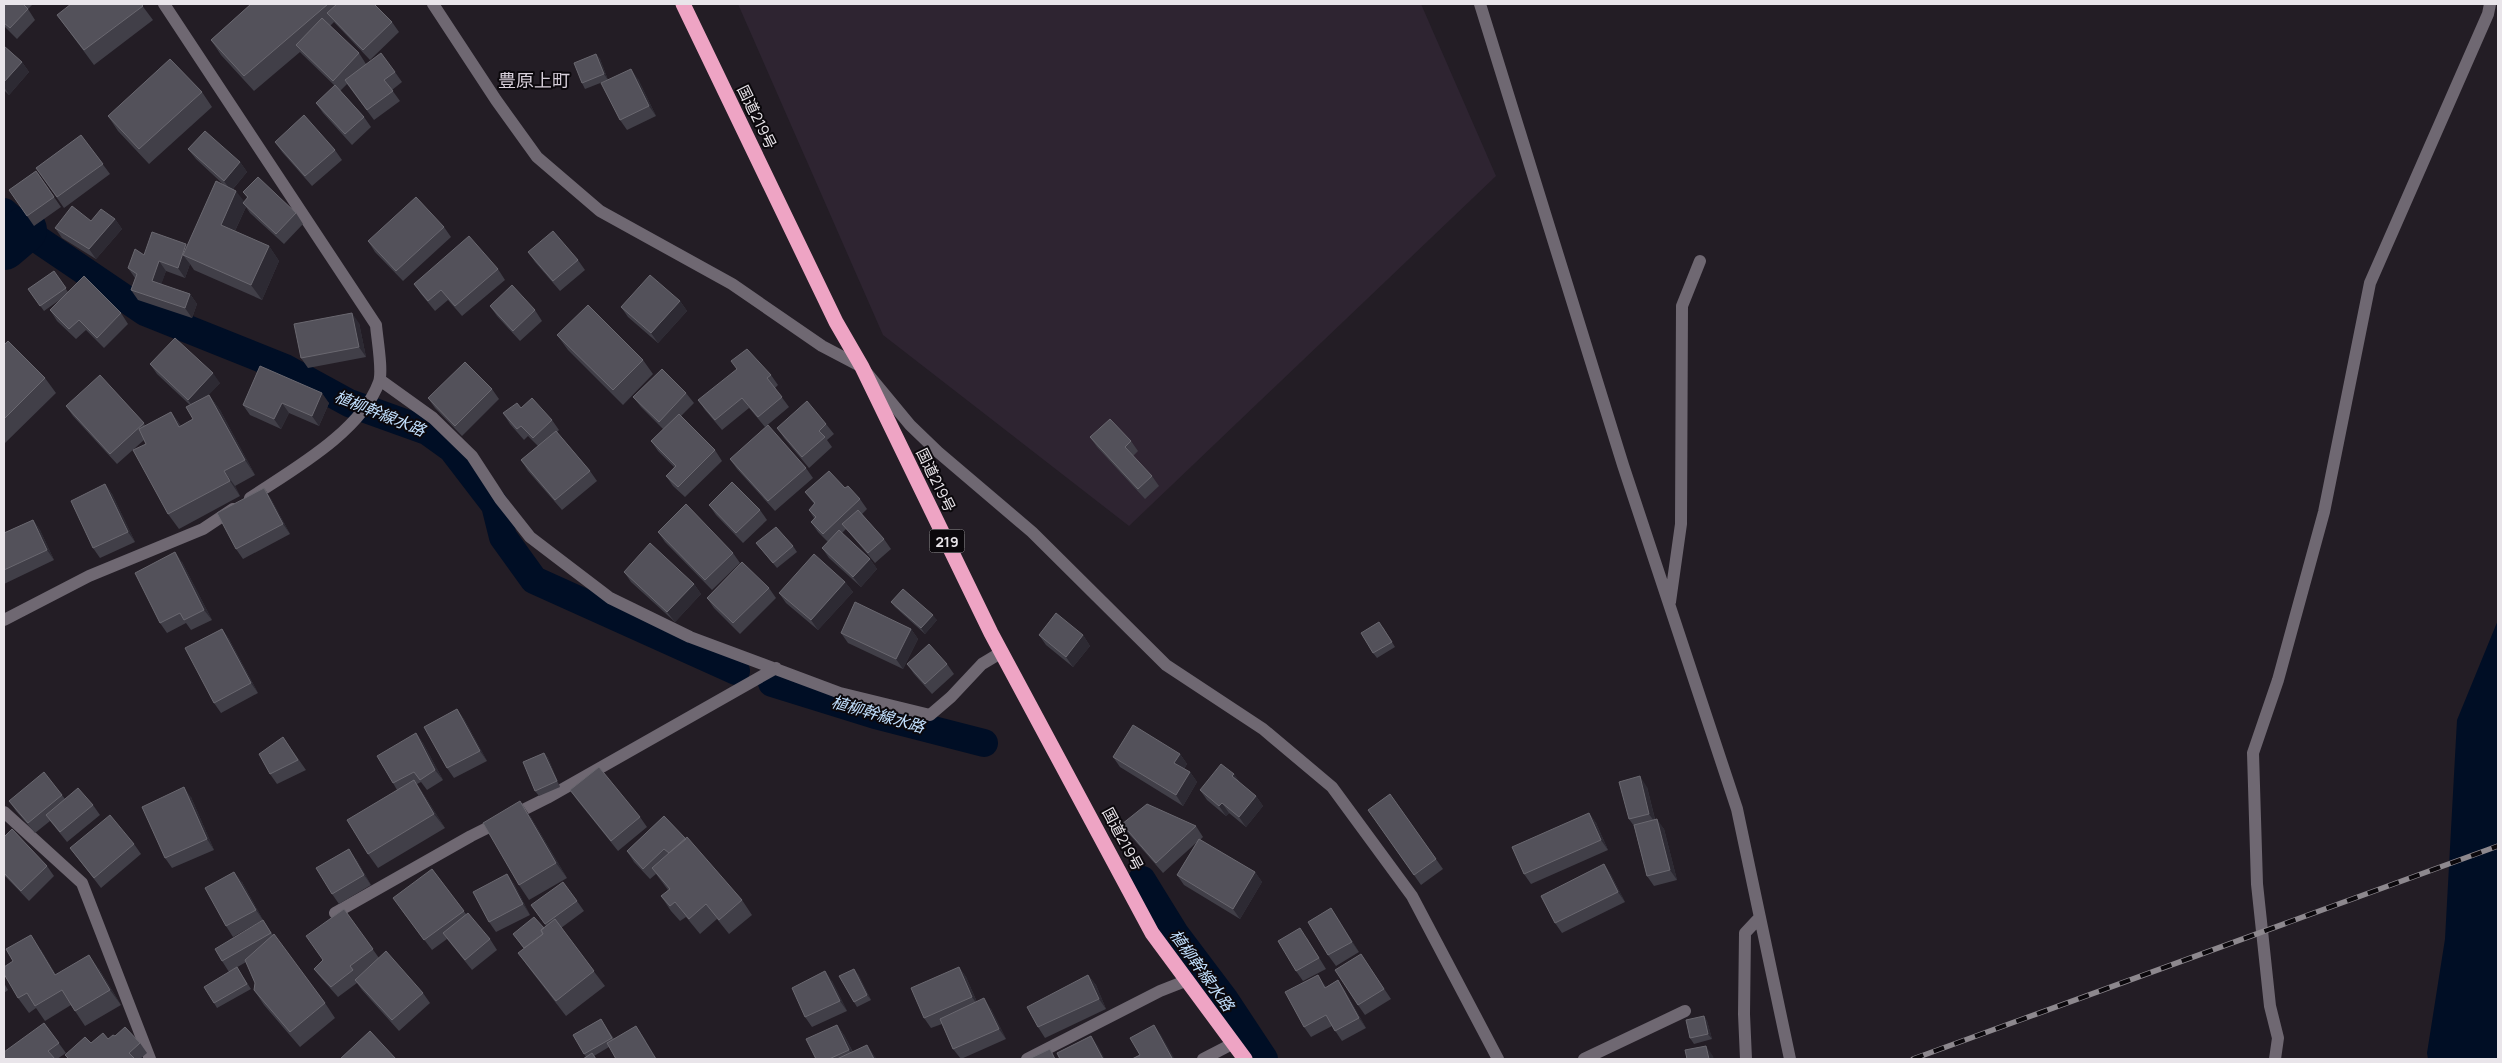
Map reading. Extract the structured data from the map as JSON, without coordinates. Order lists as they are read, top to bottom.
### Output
{
  "streets": {
    "highway": ["国道219号", "219"]
  },
  "districts": ["豊原上町"],
  "water": ["植柳幹線水路"]
}
